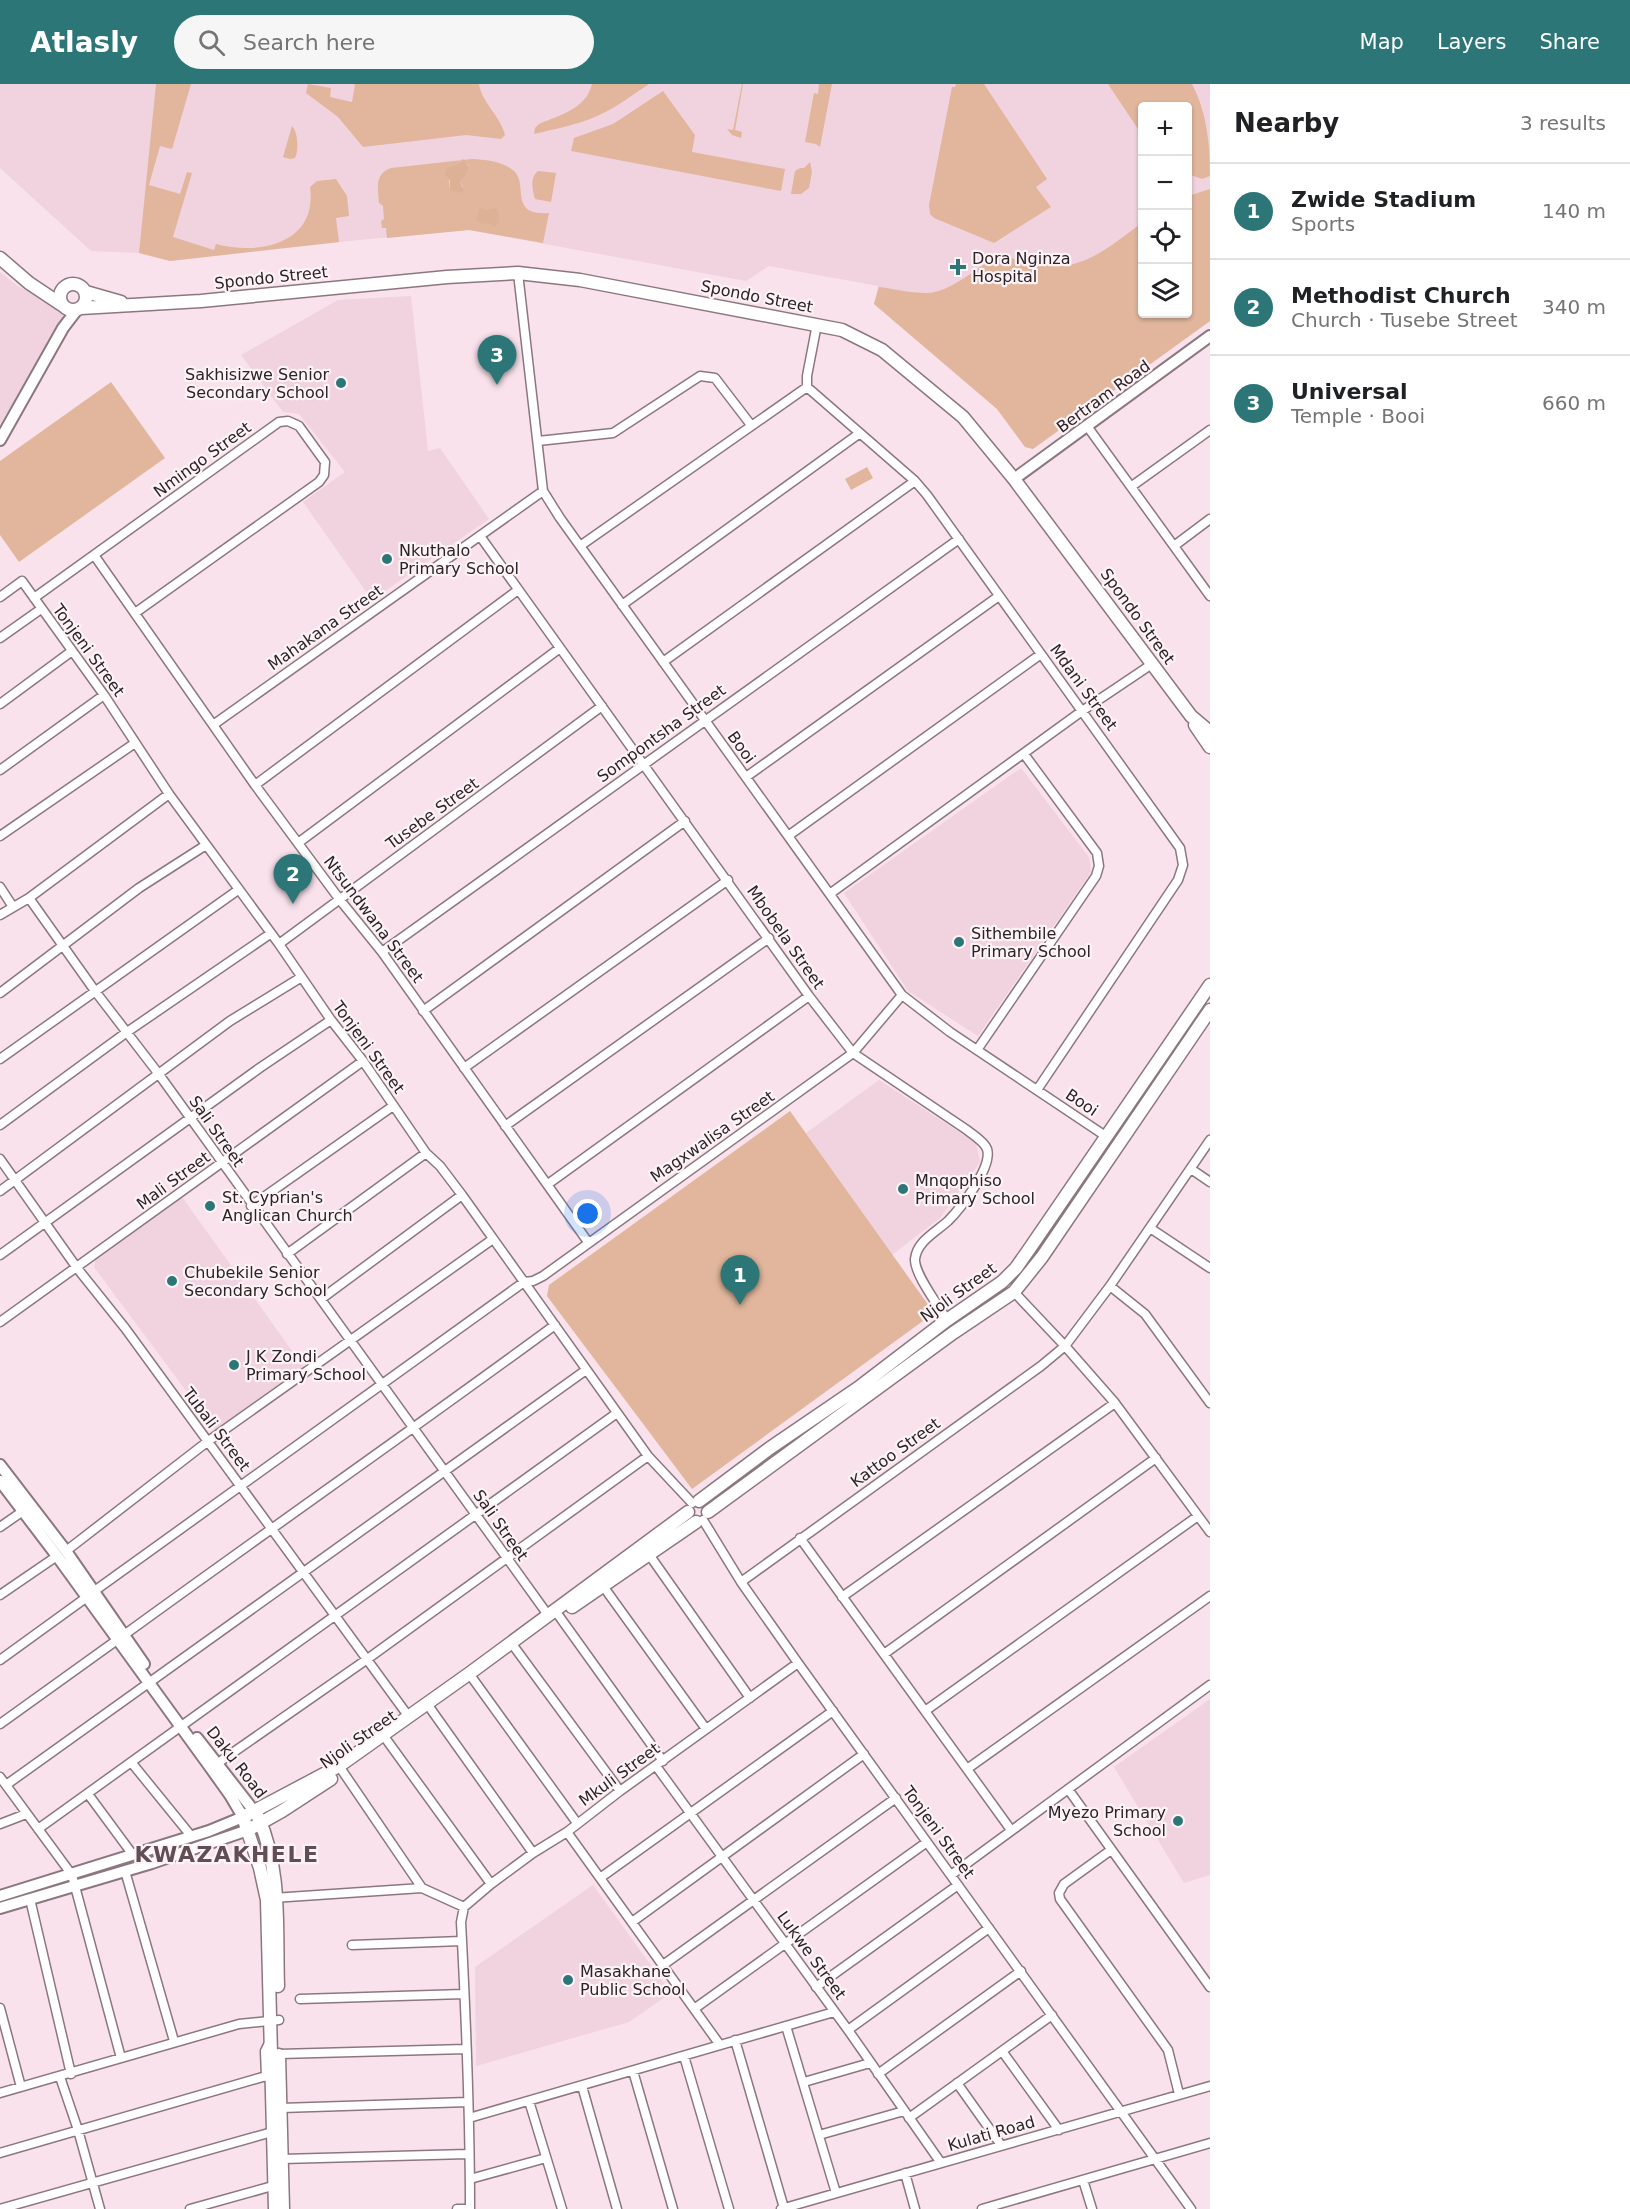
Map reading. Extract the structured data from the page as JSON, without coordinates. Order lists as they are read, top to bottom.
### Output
{
  "streets": {
    "main road": ["Spondo Street", "Njoli Street", "Daku Road"],
    "street": [
      "Bertram Road",
      "Nmingo Street",
      "Mahakana Street",
      "Tonjeni Street",
      "Mdani Street",
      "Sompontsha Street",
      "Booi",
      "Tusebe Street",
      "Ntsundwana Street",
      "Mbobela Street",
      "Sali Street",
      "Magxwalisa Street",
      "Mali Street",
      "Tubali Street",
      "Kattoo Street",
      "Mkuli Street",
      "Lukwe Street",
      "Kulati Road"
    ]
  },
  "crossings": [
    ["Spondo Street", "Bertram Road"],
    ["Spondo Street", "Booi"],
    ["Nmingo Street", "Tonjeni Street"],
    ["Nmingo Street", "Ntsundwana Street"],
    ["Mahakana Street", "Booi"],
    ["Mahakana Street", "Ntsundwana Street"],
    ["Mahakana Street", "Mbobela Street"],
    ["Tonjeni Street", "Tusebe Street"],
    ["Tonjeni Street", "Magxwalisa Street"],
    ["Tonjeni Street", "Mali Street"],
    ["Tonjeni Street", "Njoli Street"],
    ["Tonjeni Street", "Kattoo Street"],
    ["Tonjeni Street", "Mkuli Street"],
    ["Tonjeni Street", "Kulati Road"],
    ["Mdani Street", "Sompontsha Street"],
    ["Mdani Street", "Booi"],
    ["Sompontsha Street", "Booi"],
    ["Sompontsha Street", "Ntsundwana Street"],
    ["Sompontsha Street", "Mbobela Street"],
    ["Booi", "Magxwalisa Street"],
    ["Booi", "Njoli Street"],
    ["Tusebe Street", "Ntsundwana Street"],
    ["Tusebe Street", "Mbobela Street"],
    ["Ntsundwana Street", "Magxwalisa Street"],
    ["Mbobela Street", "Magxwalisa Street"],
    ["Mbobela Street", "Njoli Street"],
    ["Sali Street", "Magxwalisa Street"],
    ["Sali Street", "Mali Street"],
    ["Sali Street", "Njoli Street"],
    ["Sali Street", "Mkuli Street"],
    ["Sali Street", "Lukwe Street"],
    ["Magxwalisa Street", "Tubali Street"],
    ["Magxwalisa Street", "Daku Road"],
    ["Mali Street", "Tubali Street"],
    ["Njoli Street", "Tubali Street"],
    ["Njoli Street", "Daku Road"],
    ["Mkuli Street", "Lukwe Street"],
    ["Lukwe Street", "Kulati Road"]
  ],
  "districts": ["KWAZAKHELE"],
  "places": {
    "health": ["Dora Nginza Hospital"],
    "other": [
      "Sakhisizwe Senior Secondary School",
      "Nkuthalo Primary School",
      "Sithembile Primary School",
      "Mnqophiso Primary School",
      "St. Cyprian's Anglican Church",
      "Chubekile Senior Secondary School",
      "J K Zondi Primary School",
      "Myezo Primary School",
      "Masakhane Public School"
    ]
  },
  "page": {
    "header": "Atlasly",
    "search": "Search here",
    "nav": ["Map", "Layers", "Share"],
    "heading": ["Nearby", "3 results"],
    "map_buttons": ["+", "−"],
    "list": [
      {
        "mark": "1",
        "name": "Zwide Stadium",
        "note": "Sports",
        "value": "140 m"
      },
      {
        "mark": "2",
        "name": "Methodist Church",
        "note": "Church · Tusebe Street",
        "value": "340 m"
      },
      {
        "mark": "3",
        "name": "Universal",
        "note": "Temple · Booi",
        "value": "660 m"
      }
    ],
    "pins": ["3", "2", "1"]
  }
}
